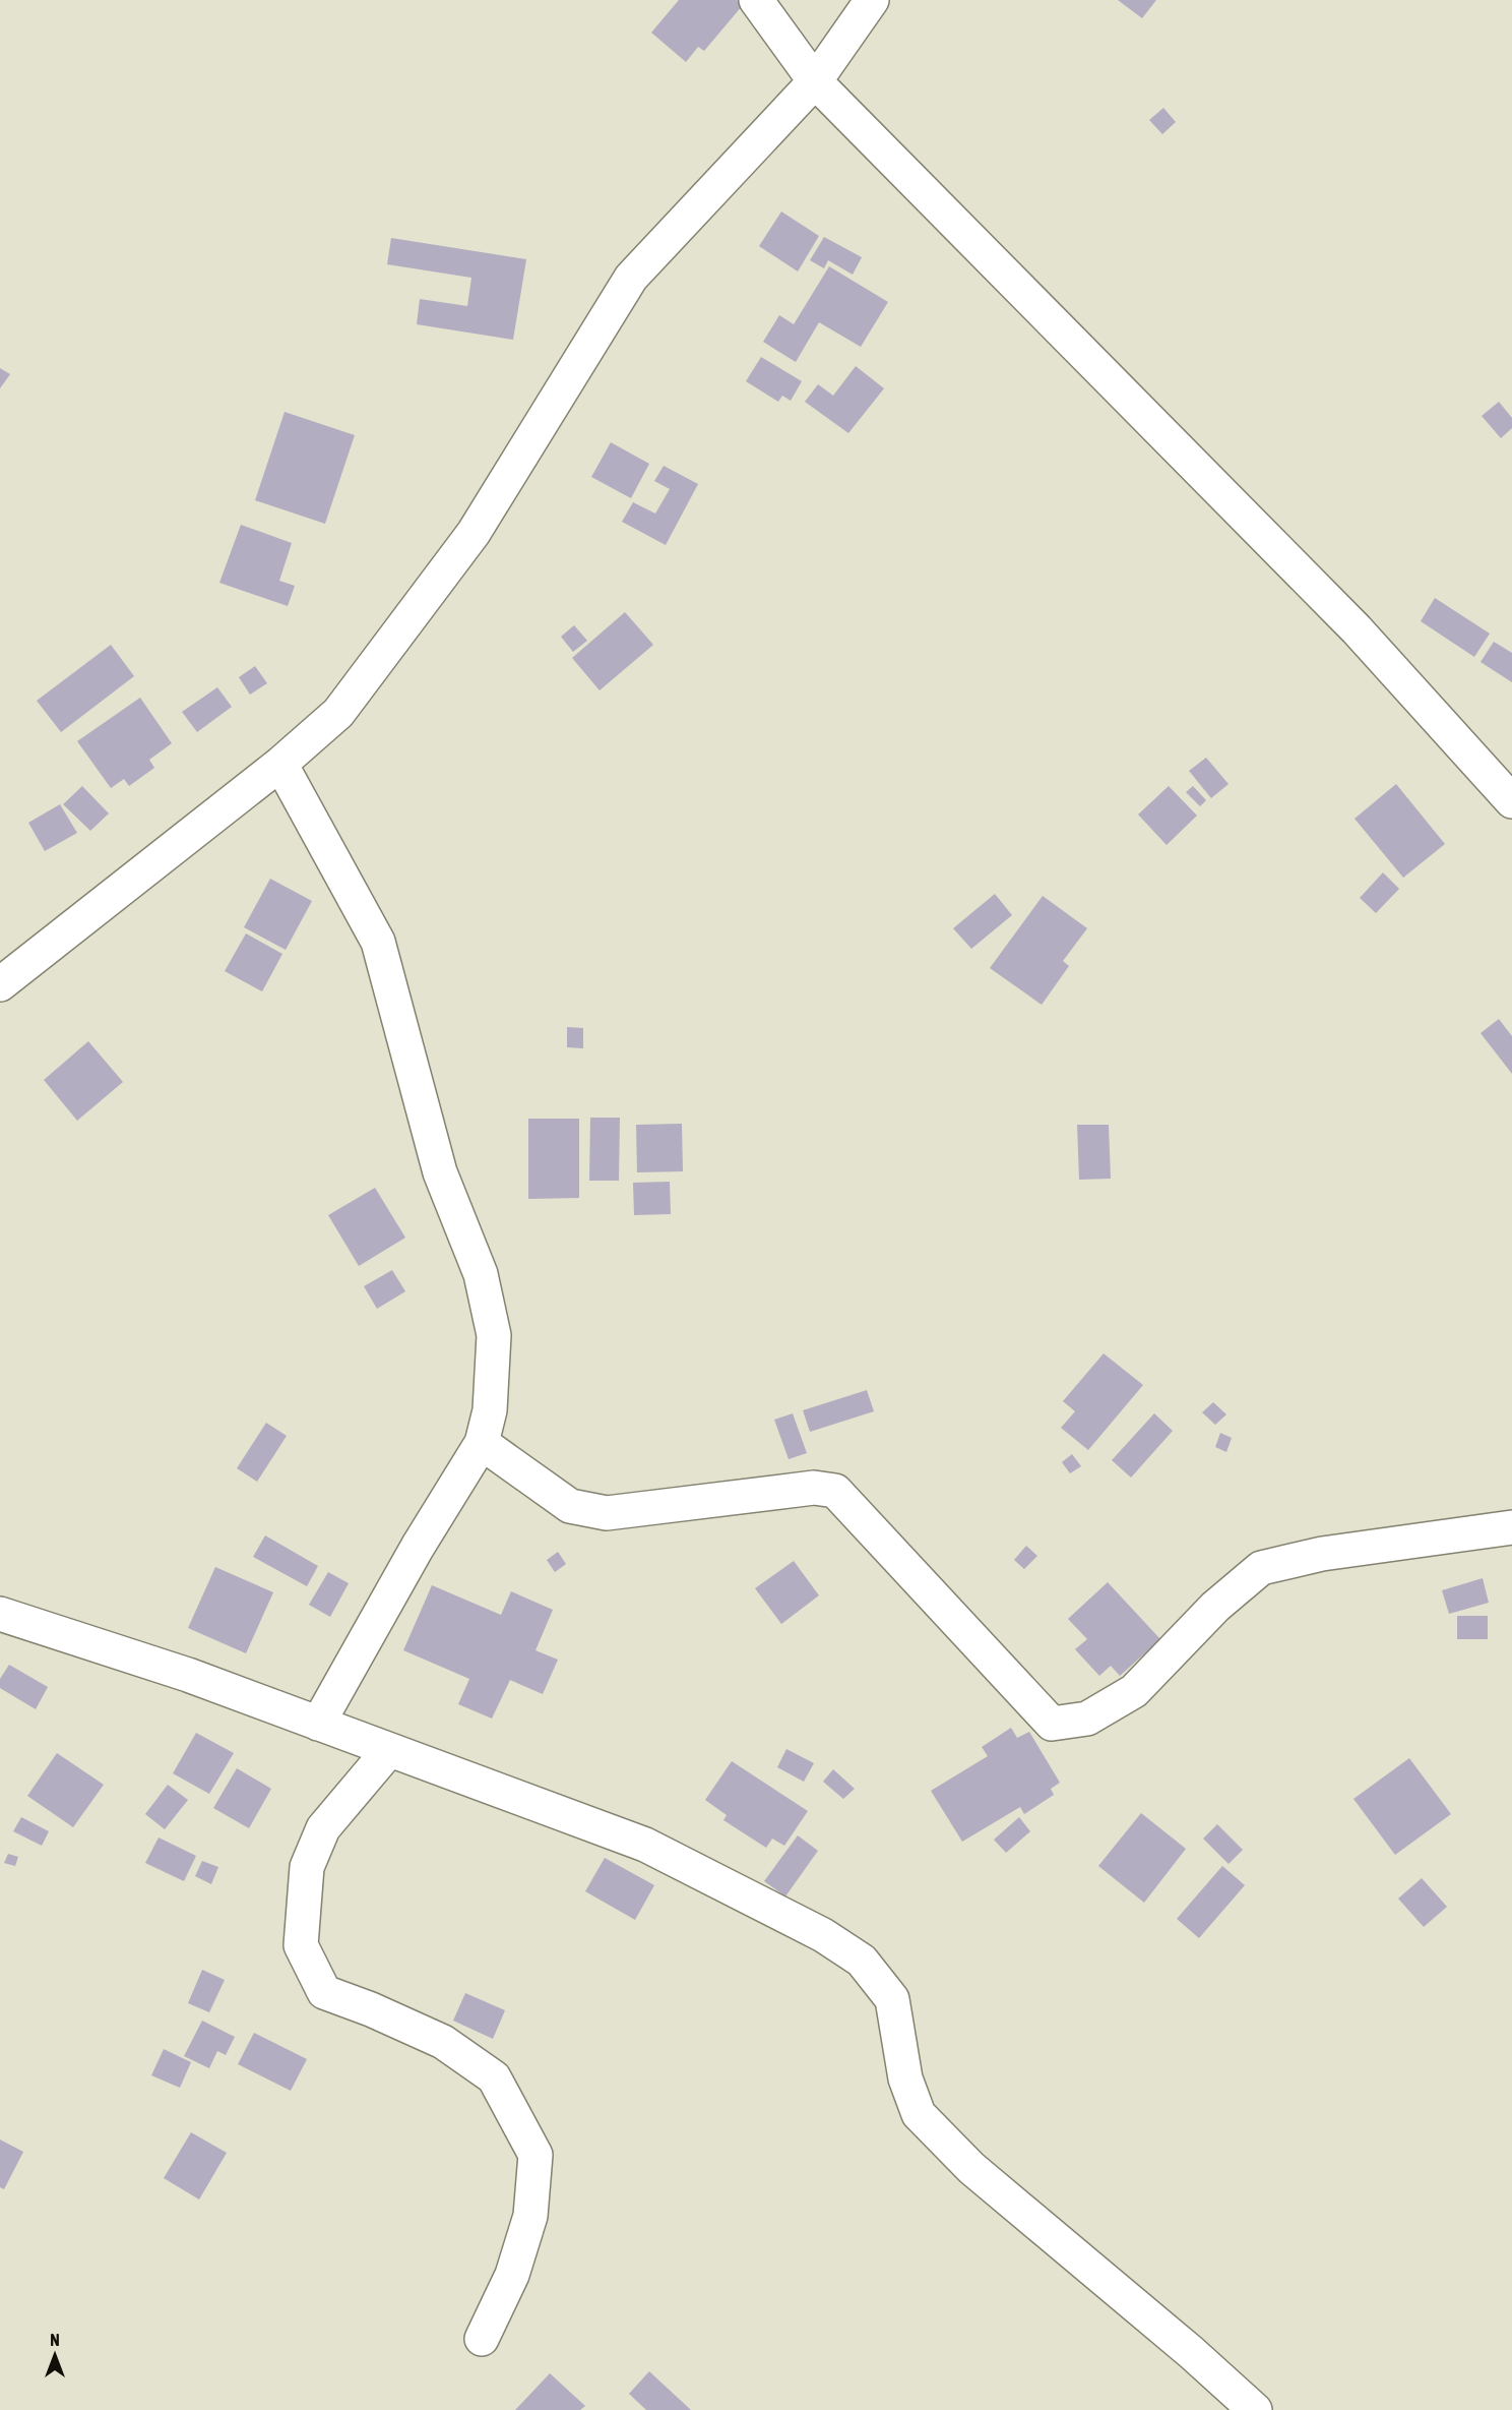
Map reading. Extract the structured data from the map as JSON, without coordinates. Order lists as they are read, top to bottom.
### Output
{
  "north": "top"
}
